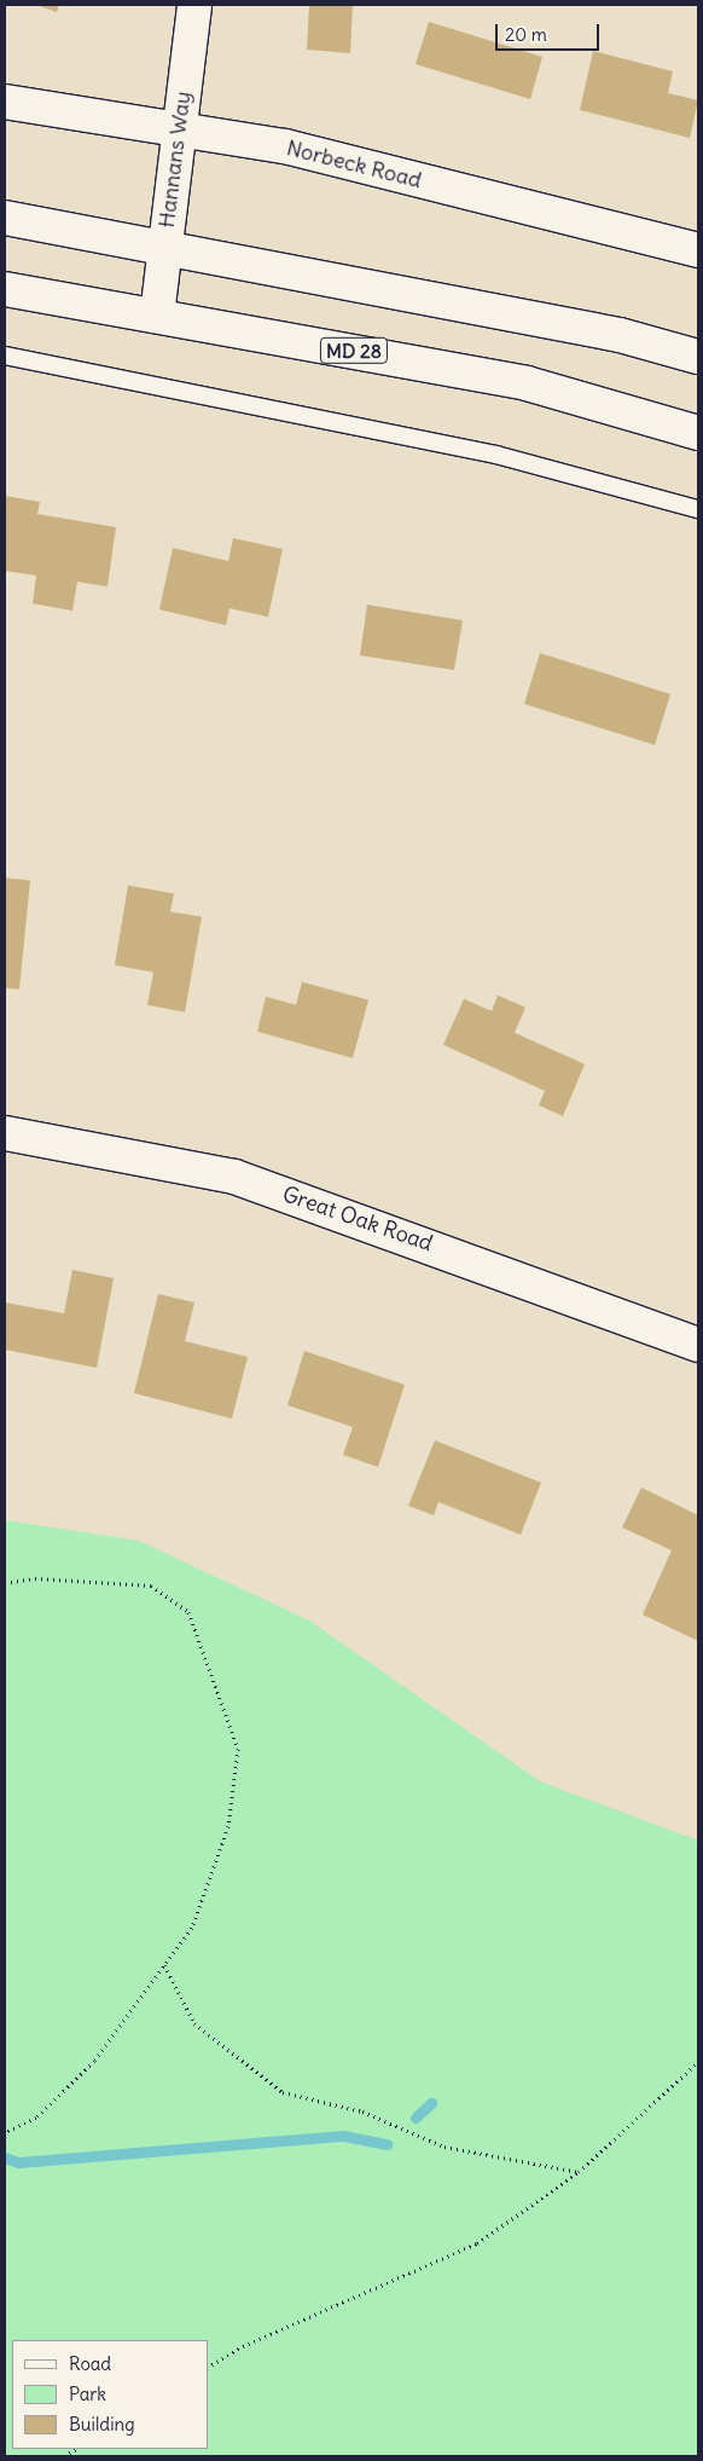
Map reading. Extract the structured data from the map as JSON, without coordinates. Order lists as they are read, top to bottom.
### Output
{
  "streets": {
    "street": [
      "Hannans Way",
      "Norbeck Road",
      "MD 28",
      "Great Oak Road"
    ]
  },
  "crossings": [
    ["Hannans Way", "Norbeck Road"],
    ["Hannans Way", "MD 28"]
  ],
  "legend": ["Road", "Park", "Building"],
  "scale_bar": "20 m"
}
